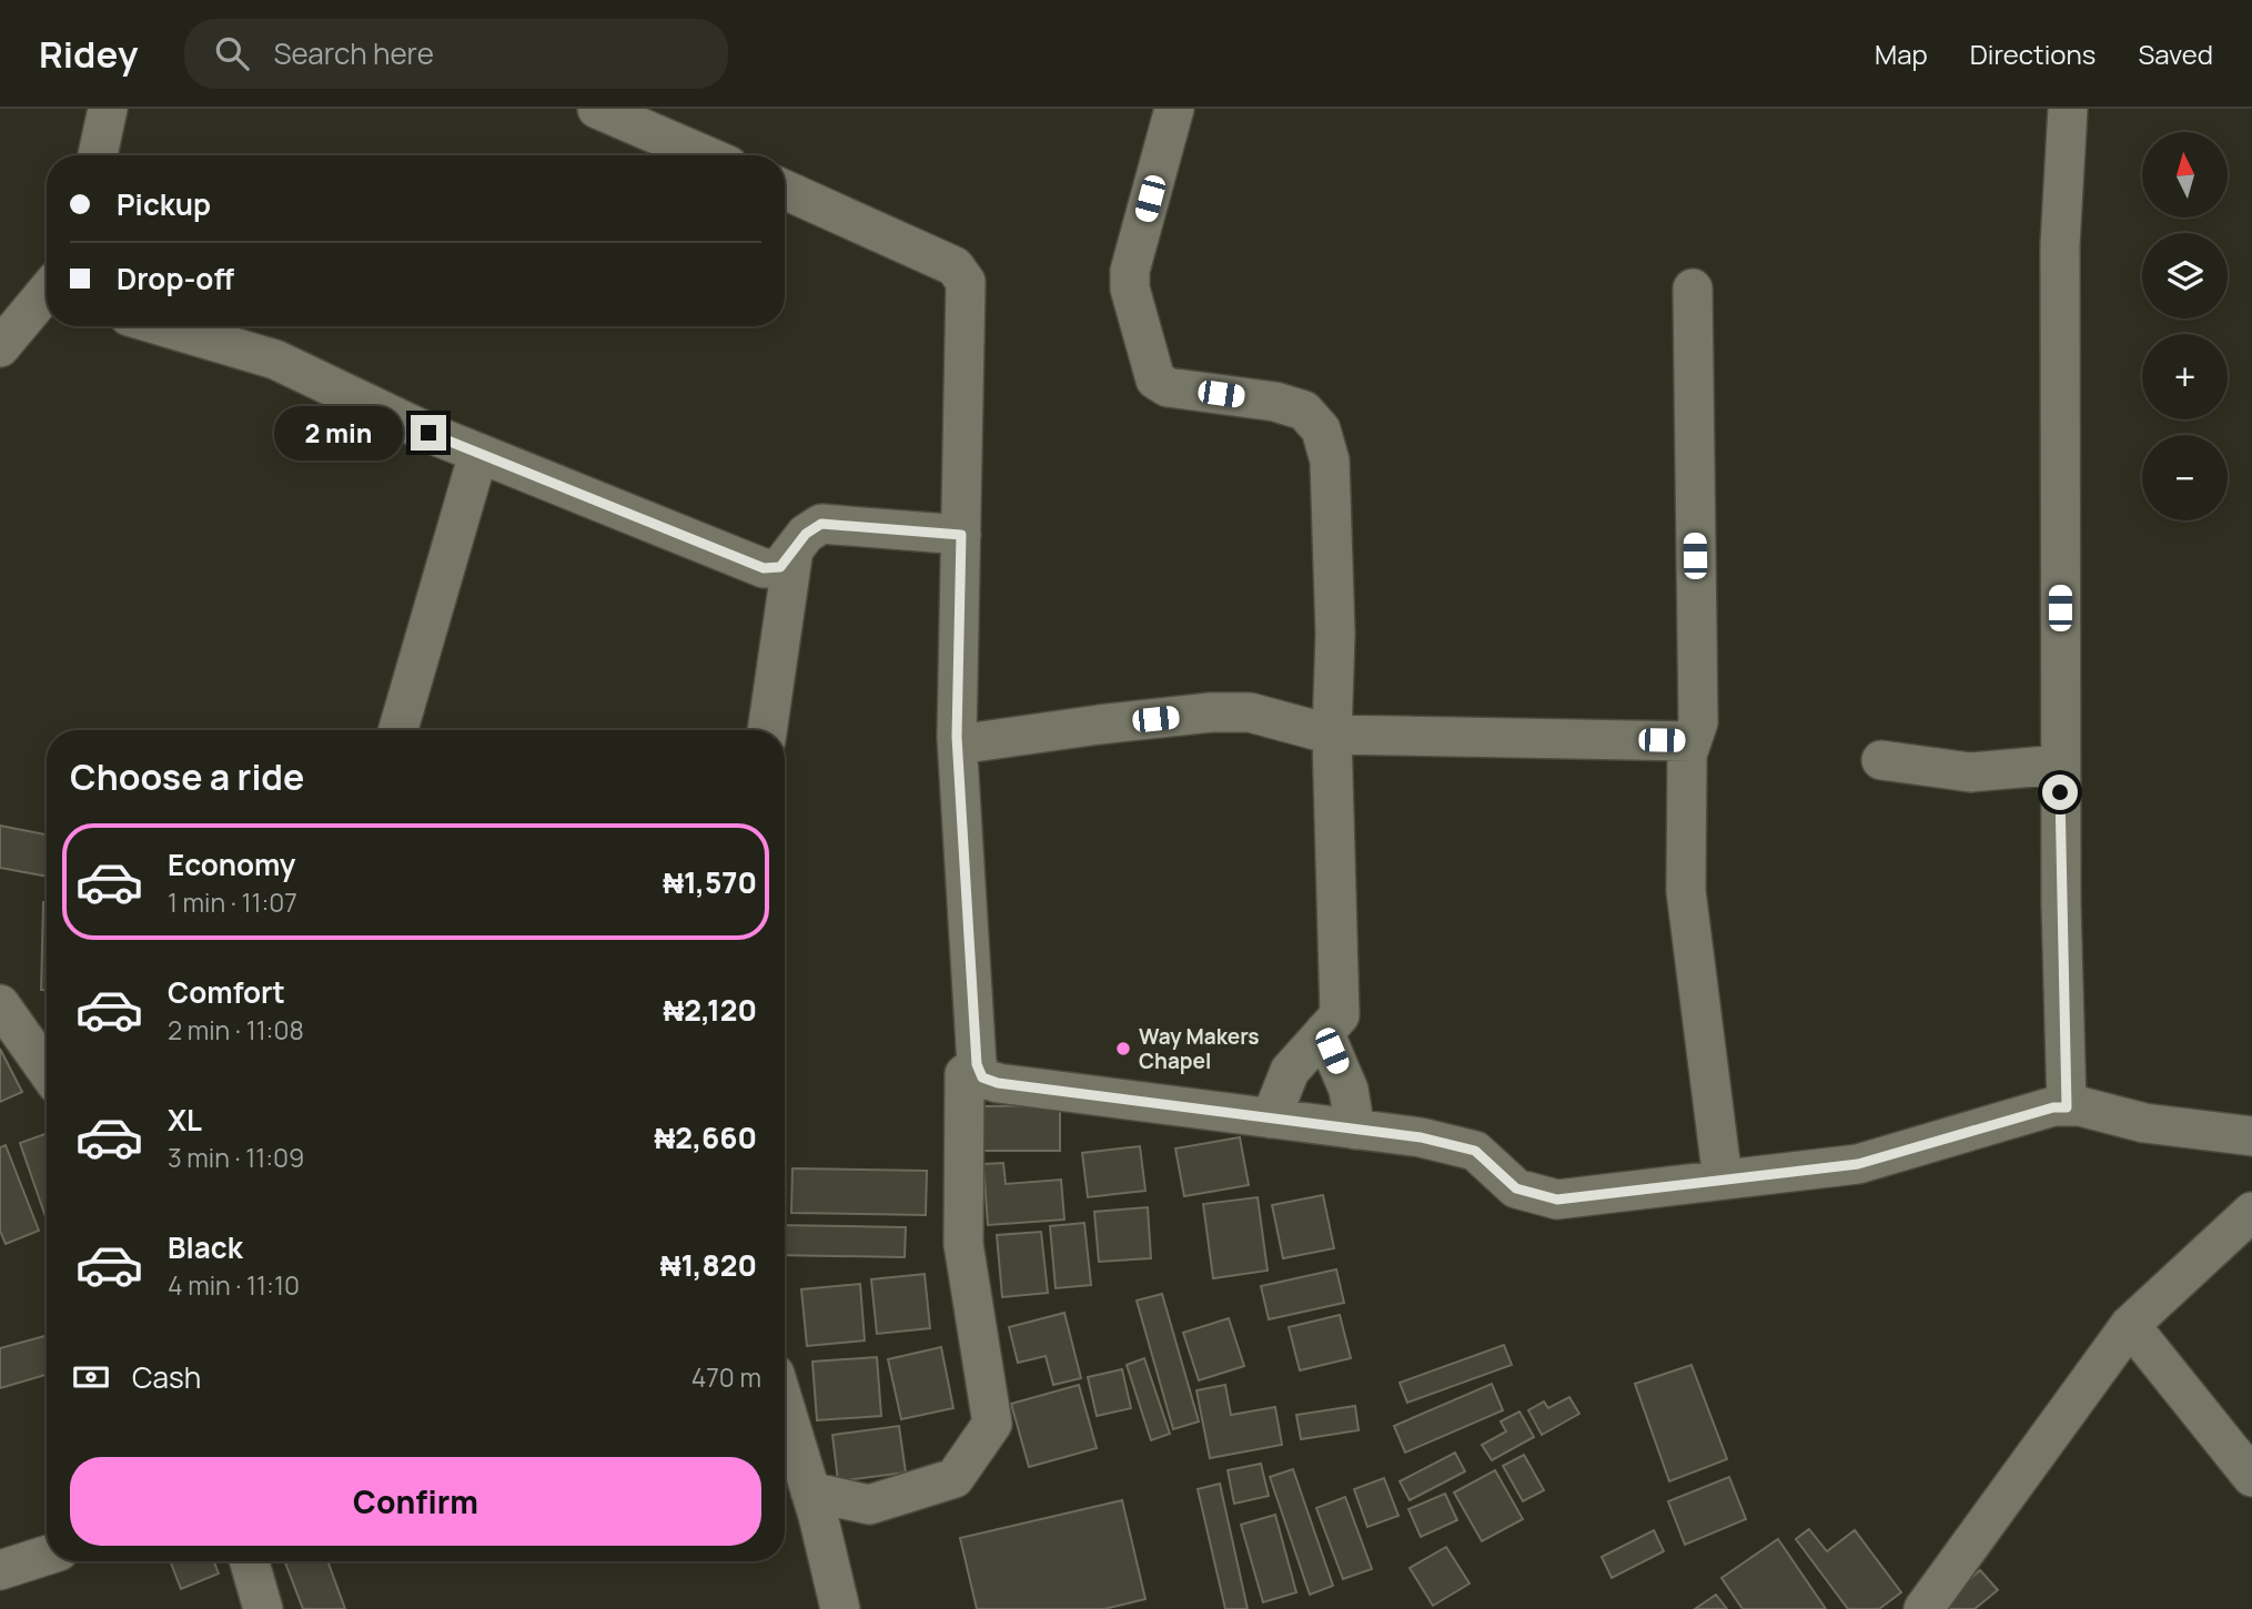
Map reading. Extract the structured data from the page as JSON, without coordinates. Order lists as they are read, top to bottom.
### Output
{
  "places": ["Way Makers Chapel"],
  "north": "top",
  "page": {
    "header": "Ridey",
    "search": "Search here",
    "nav": ["Map", "Directions", "Saved"],
    "map_buttons": ["+", "−"],
    "banner": ["Pickup", "Drop-off"],
    "bubble": "2 min",
    "heading": "Choose a ride",
    "list": [
      {
        "name": "Economy",
        "note": "1 min · 11:07",
        "value": "₦1,570"
      },
      {
        "name": "Comfort",
        "note": "2 min · 11:08",
        "value": "₦2,120"
      },
      {
        "name": "XL",
        "note": "3 min · 11:09",
        "value": "₦2,660"
      },
      {
        "name": "Black",
        "note": "4 min · 11:10",
        "value": "₦1,820"
      }
    ],
    "pay": ["Cash", "470 m"],
    "buttons": "Confirm"
  }
}
